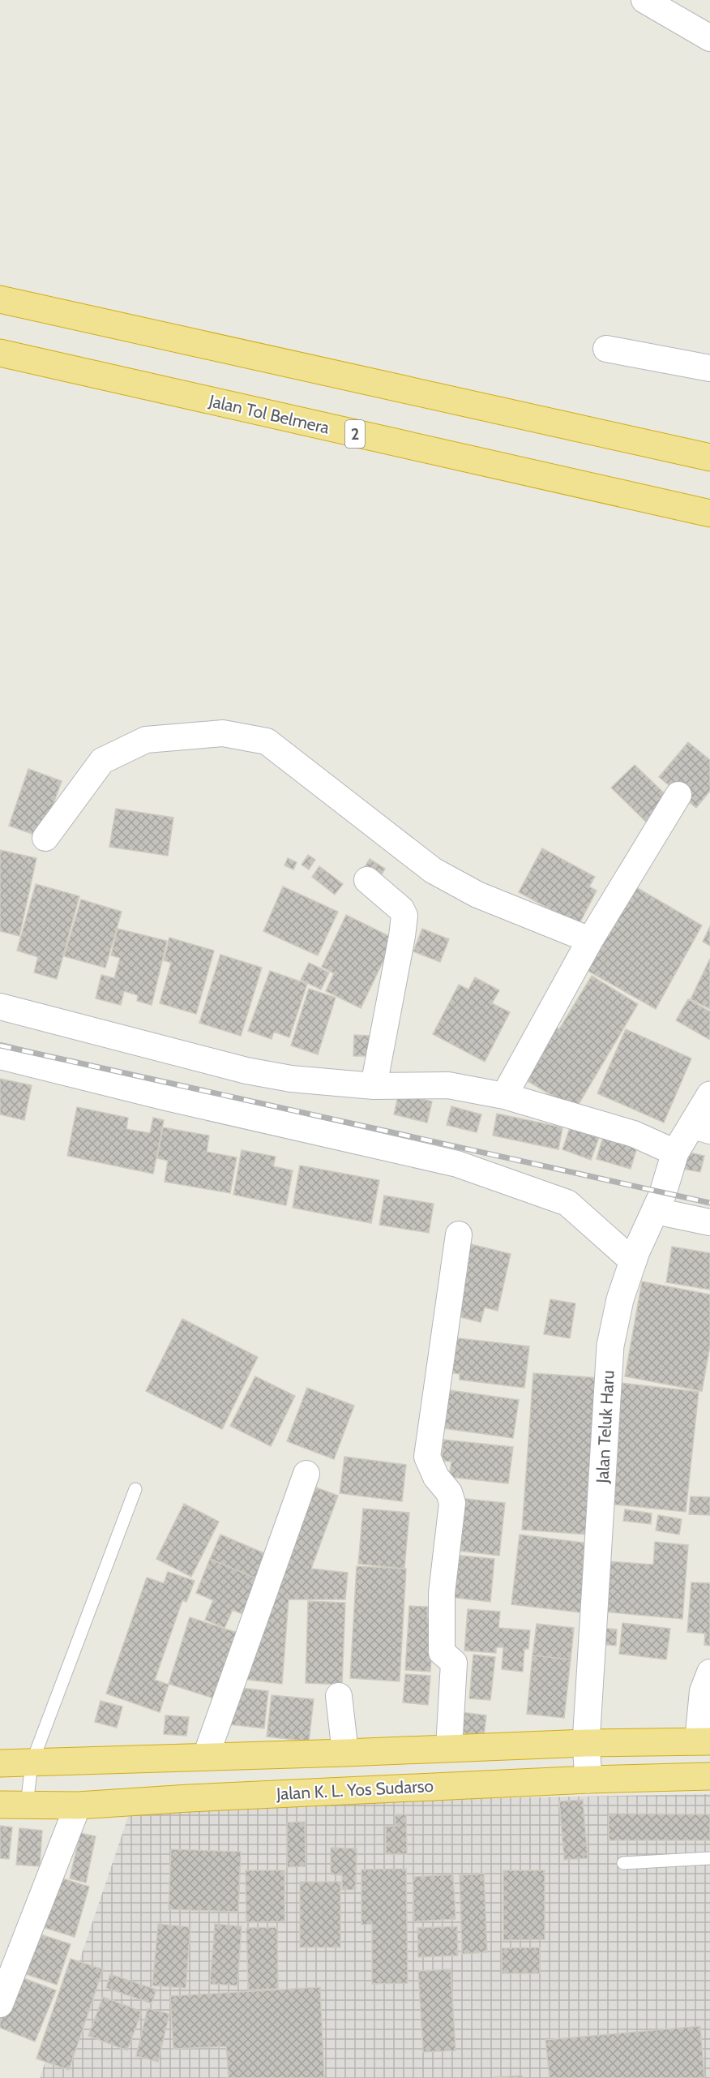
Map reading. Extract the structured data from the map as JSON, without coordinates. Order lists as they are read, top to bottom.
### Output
{
  "streets": {
    "highway": ["Jalan Tol Belmera", "2", "Jalan K. L. Yos Sudarso"],
    "street": ["Jalan Teluk Haru"]
  },
  "crossings": [
    ["Jalan Teluk Haru", "Jalan K. L. Yos Sudarso"]
  ]
}
